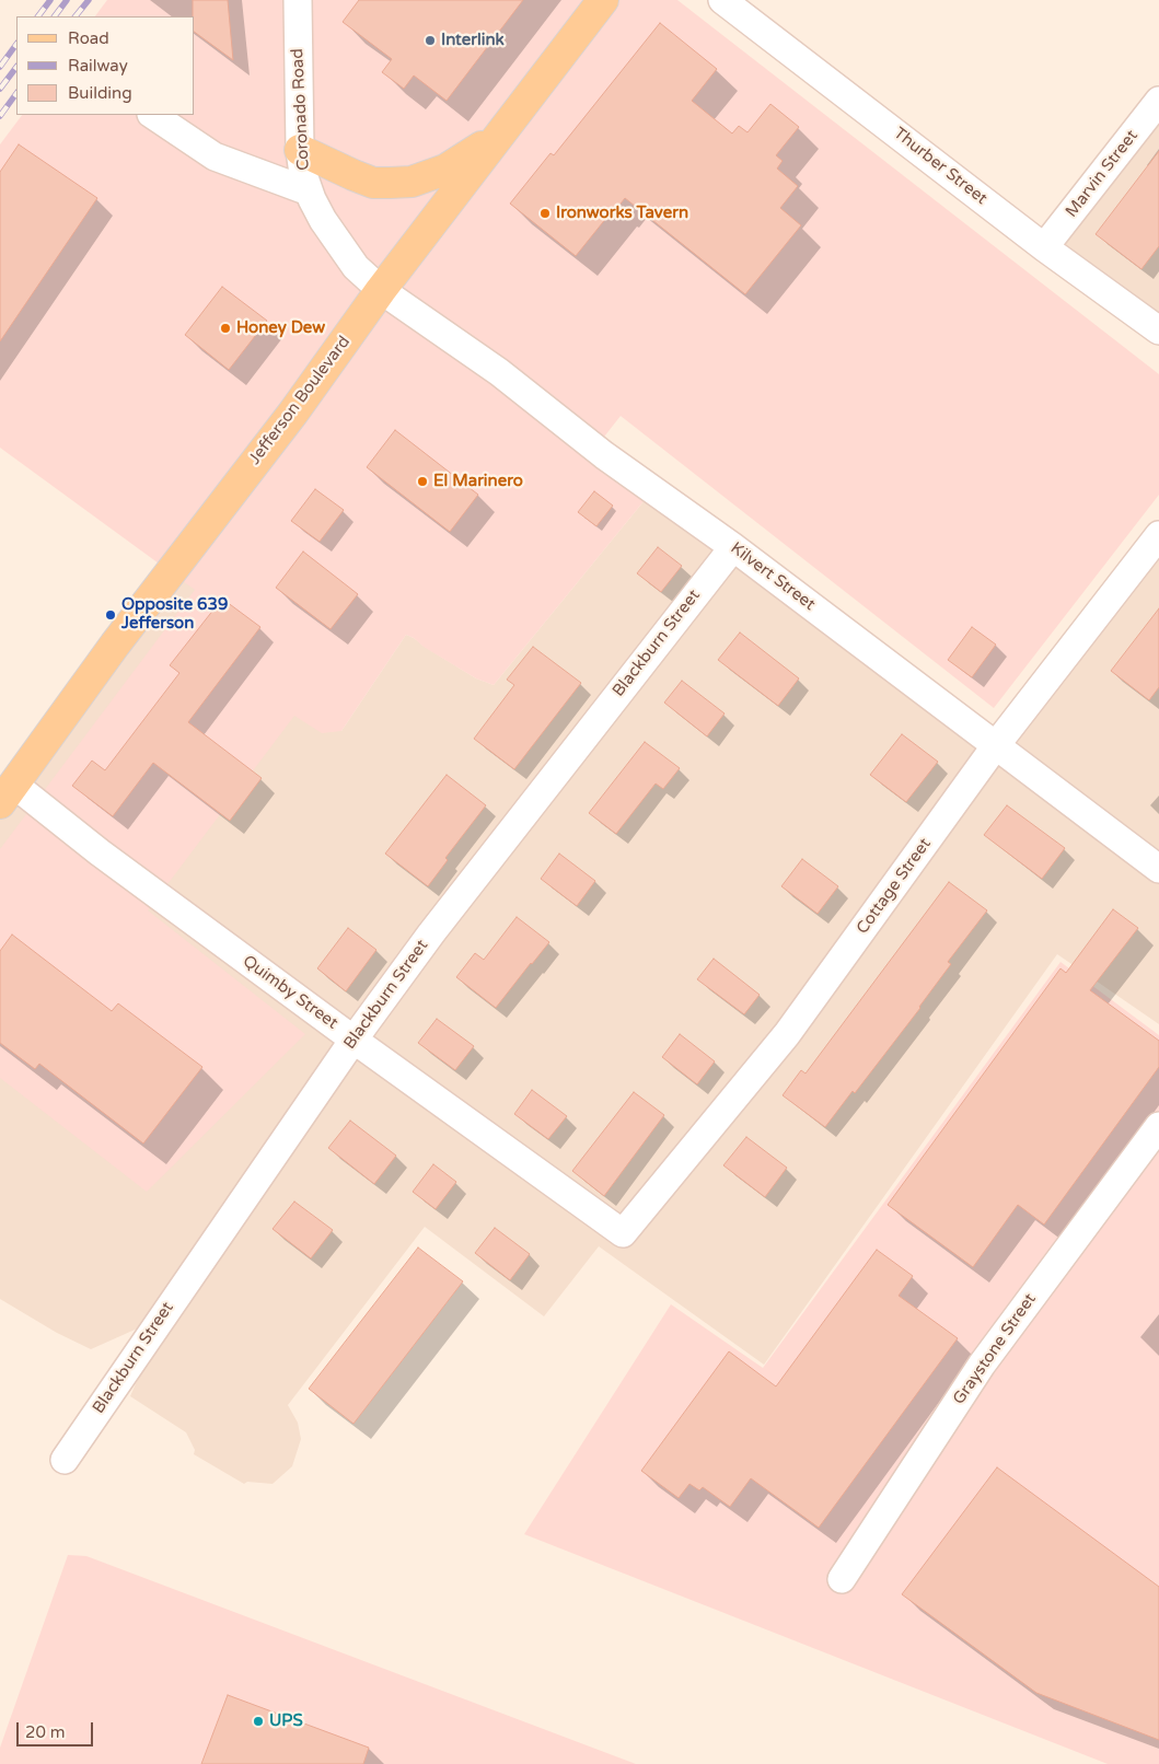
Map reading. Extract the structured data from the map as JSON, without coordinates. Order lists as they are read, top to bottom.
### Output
{
  "streets": {
    "main road": ["Jefferson Boulevard"],
    "street": [
      "Coronado Road",
      "Thurber Street",
      "Marvin Street",
      "Kilvert Street",
      "Blackburn Street",
      "Cottage Street",
      "Quimby Street",
      "Graystone Street"
    ]
  },
  "crossings": [
    ["Coronado Road", "Jefferson Boulevard"],
    ["Coronado Road", "Kilvert Street"],
    ["Thurber Street", "Marvin Street"],
    ["Jefferson Boulevard", "Kilvert Street"],
    ["Jefferson Boulevard", "Quimby Street"],
    ["Kilvert Street", "Blackburn Street"],
    ["Kilvert Street", "Cottage Street"],
    ["Blackburn Street", "Quimby Street"],
    ["Cottage Street", "Quimby Street"]
  ],
  "places": [
    "Interlink",
    "Ironworks Tavern",
    "Honey Dew",
    "El Marinero",
    "Opposite 639 Jefferson",
    "UPS"
  ],
  "legend": ["Road", "Railway", "Building"],
  "scale_bar": "20 m"
}
